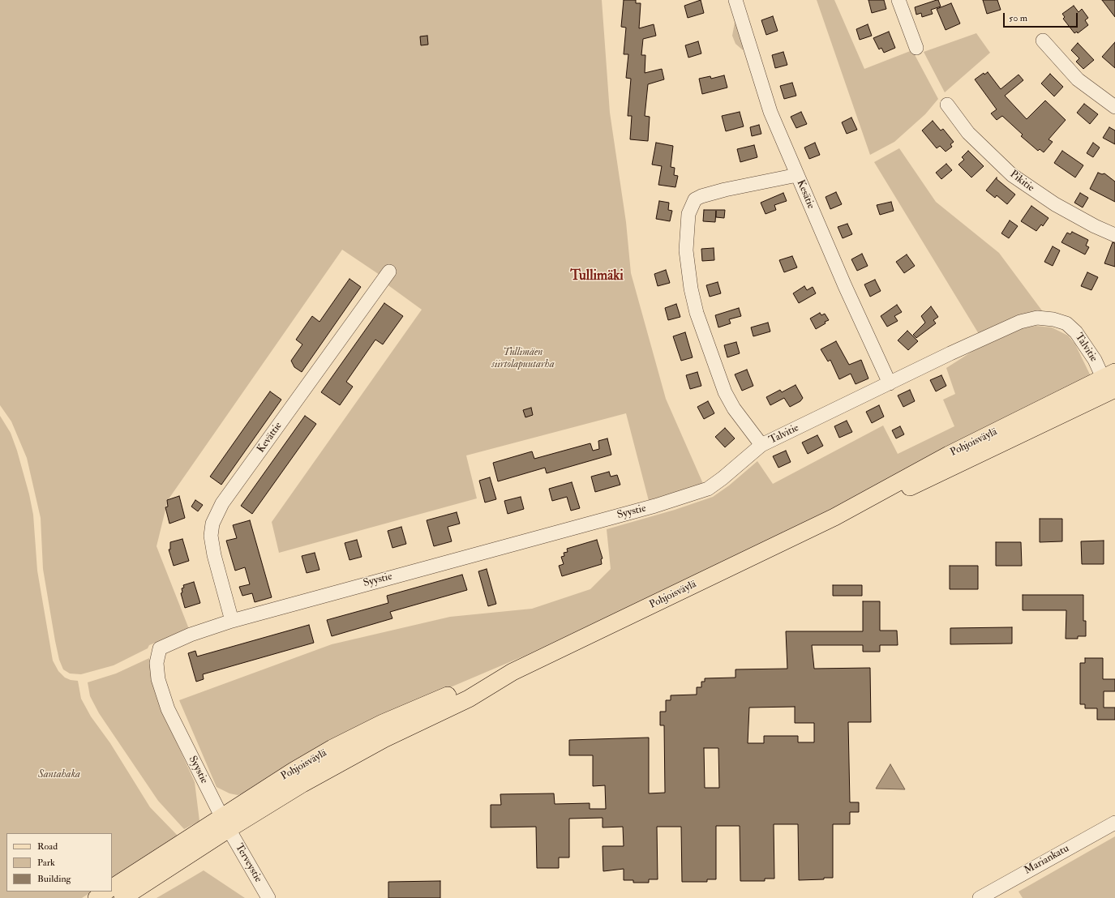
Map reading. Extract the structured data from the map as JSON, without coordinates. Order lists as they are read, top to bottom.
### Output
{
  "streets": {
    "main road": ["Pohjoisväylä"],
    "street": [
      "Pikitie",
      "Kesätie",
      "Talvitie",
      "Kevättie",
      "Syystie",
      "Mariankatu",
      "Terveystie"
    ]
  },
  "crossings": [
    ["Kesätie", "Talvitie"],
    ["Talvitie", "Pohjoisväylä"],
    ["Talvitie", "Syystie"],
    ["Kevättie", "Syystie"],
    ["Pohjoisväylä", "Syystie"],
    ["Pohjoisväylä", "Terveystie"],
    ["Syystie", "Terveystie"]
  ],
  "districts": ["Tullimäki"],
  "parks": ["Tullimäen siirtolapuutarha", "Santahaka"],
  "legend": ["Road", "Park", "Building"],
  "scale_bar": "50 m"
}
